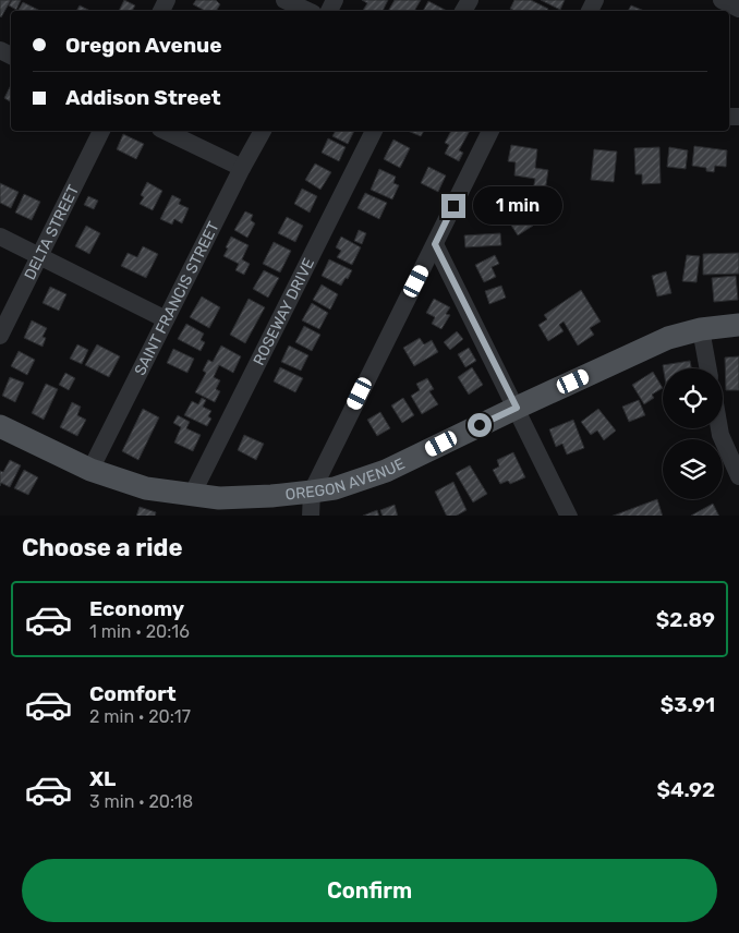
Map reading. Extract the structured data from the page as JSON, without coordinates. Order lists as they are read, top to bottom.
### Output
{
  "streets": {
    "main road": ["OREGON AVENUE"],
    "street": ["DELTA STREET", "SAINT FRANCIS STREET", "ROSEWAY DRIVE"]
  },
  "crossings": [
    ["SAINT FRANCIS STREET", "OREGON AVENUE"],
    ["ROSEWAY DRIVE", "OREGON AVENUE"]
  ],
  "page": {
    "banner": ["Oregon Avenue", "Addison Street"],
    "bubble": "1 min",
    "heading": "Choose a ride",
    "list": [
      {
        "name": "Economy",
        "note": "1 min · 20:16",
        "value": "$2.89"
      },
      {
        "name": "Comfort",
        "note": "2 min · 20:17",
        "value": "$3.91"
      },
      {
        "name": "XL",
        "note": "3 min · 20:18",
        "value": "$4.92"
      }
    ],
    "buttons": "Confirm"
  }
}
